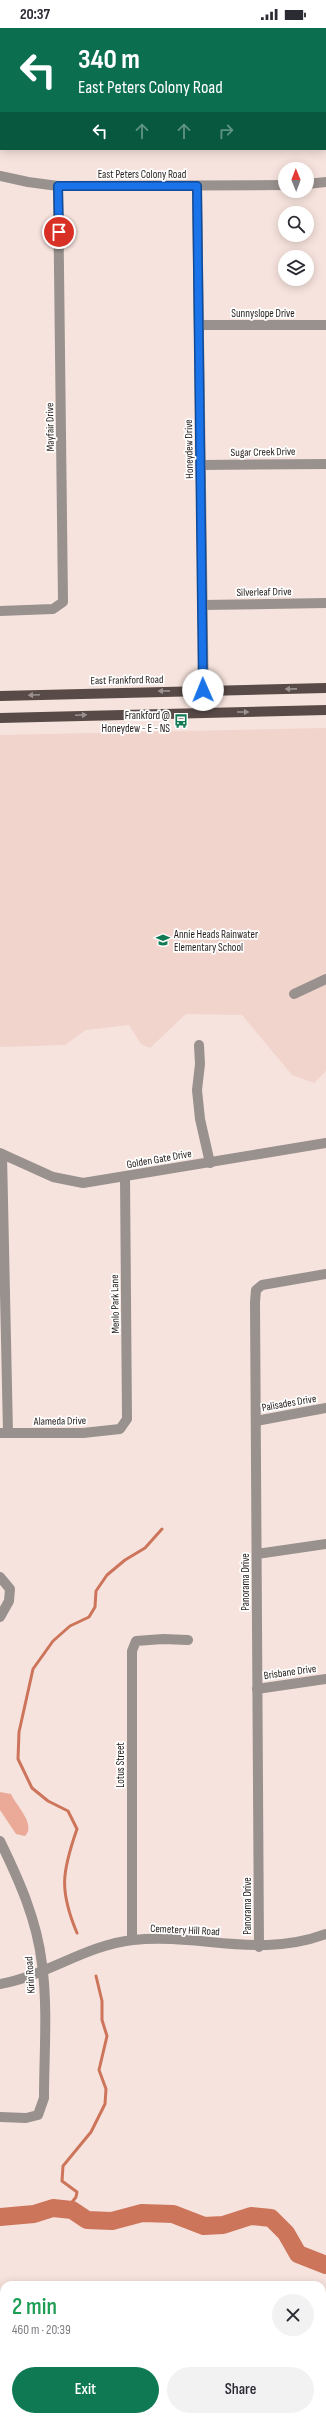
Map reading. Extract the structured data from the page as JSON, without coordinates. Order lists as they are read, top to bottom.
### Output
{
  "streets": {
    "main road": ["East Frankford Road"],
    "street": [
      "East Peters Colony Road",
      "Sunnyslope Drive",
      "Mayfair Drive",
      "Honeydew Drive",
      "Sugar Creek Drive",
      "Silverleaf Drive",
      "Golden Gate Drive",
      "Menlo Park Lane",
      "Palisades Drive",
      "Alameda Drive",
      "Panorama Drive",
      "Brisbane Drive",
      "Lotus Street",
      "Cemetery Hill Road",
      "Kirin Road"
    ]
  },
  "crossings": [
    ["East Peters Colony Road", "Mayfair Drive"],
    ["East Peters Colony Road", "Honeydew Drive"],
    ["Sunnyslope Drive", "Honeydew Drive"],
    ["Honeydew Drive", "Sugar Creek Drive"],
    ["Honeydew Drive", "Silverleaf Drive"],
    ["Honeydew Drive", "East Frankford Road"],
    ["Golden Gate Drive", "Menlo Park Lane"],
    ["Menlo Park Lane", "Alameda Drive"],
    ["Palisades Drive", "Panorama Drive"],
    ["Panorama Drive", "Brisbane Drive"],
    ["Panorama Drive", "Cemetery Hill Road"],
    ["Lotus Street", "Cemetery Hill Road"],
    ["Cemetery Hill Road", "Kirin Road"]
  ],
  "places": {
    "bus stop": ["Frankford @ Honeydew - E - NS"],
    "school or university": ["Annie Heads Rainwater Elementary School"]
  },
  "north": "top",
  "page": {
    "status": "20:37",
    "turn": ["340 m", "East Peters Colony Road"],
    "heading": ["2 min", "460 m · 20:39"],
    "buttons": ["Exit", "Share"]
  }
}
